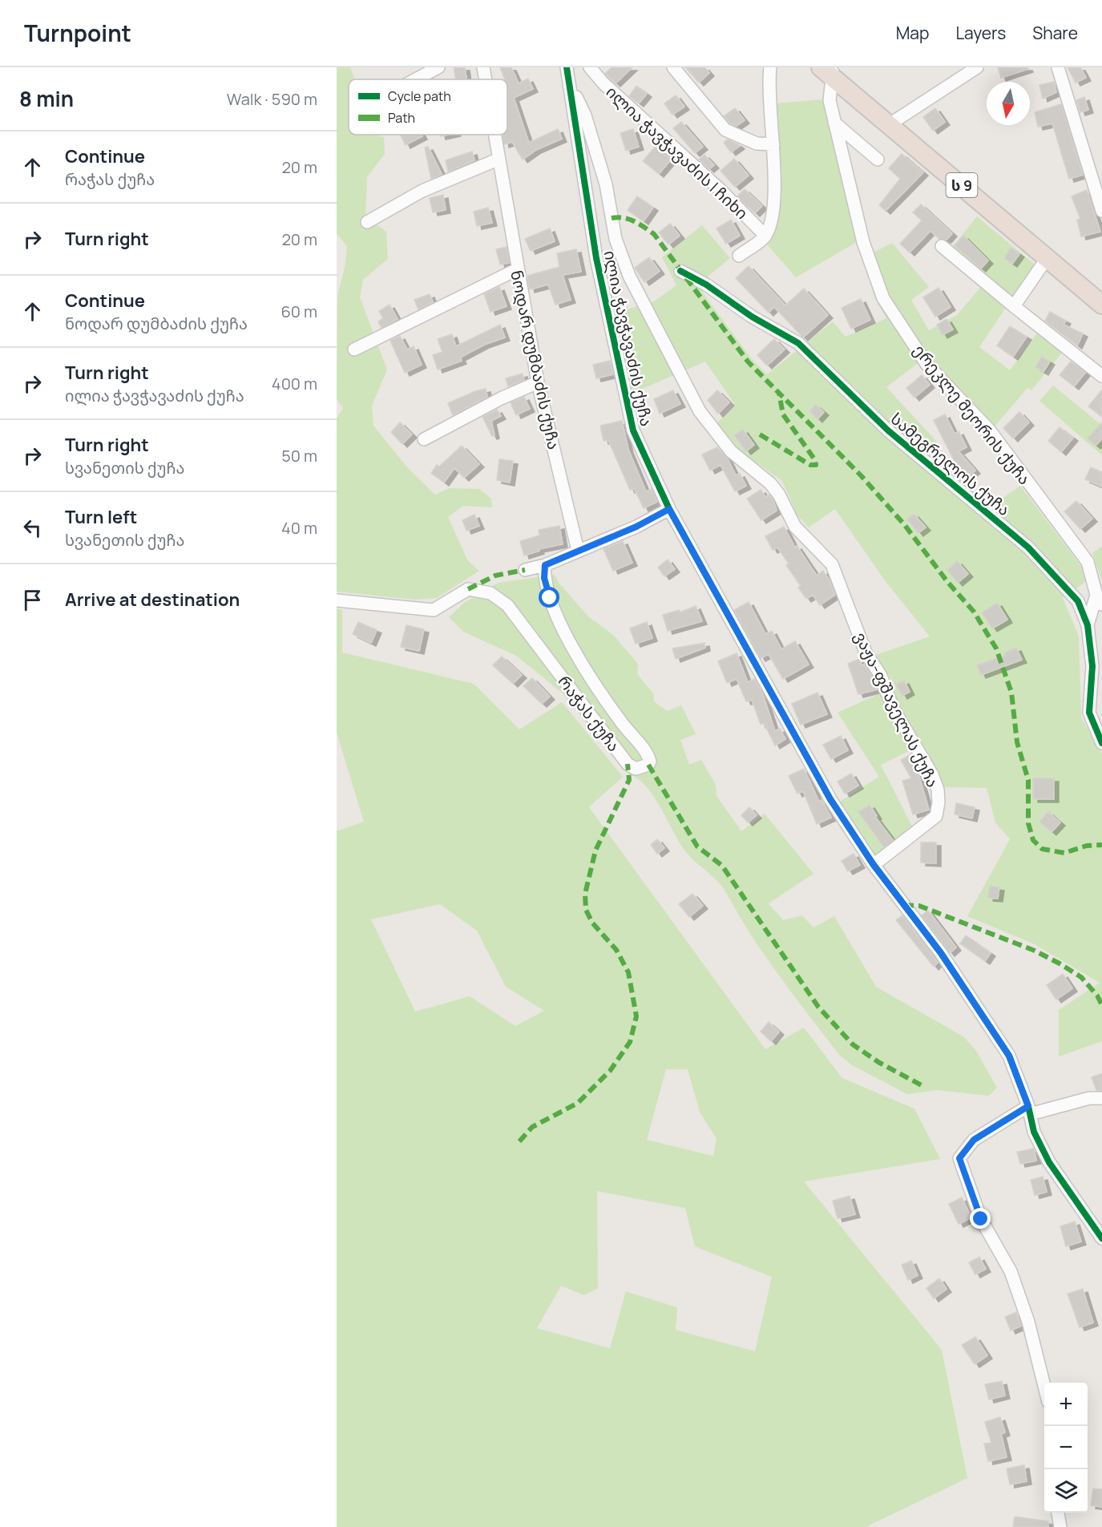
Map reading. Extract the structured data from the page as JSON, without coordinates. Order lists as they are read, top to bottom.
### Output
{
  "streets": {
    "highway": ["ს 9"],
    "street": [
      "ილია ჭავჭავაძის I ჩიხი",
      "ილია ჭავჭავაძის ქუჩა",
      "ნოდარ დუმბაძის ქუჩა",
      "ერეკლე მეორის ქუჩა",
      "სამეგრელოს ქუჩა",
      "ვაჟა-ფშაველას ქუჩა",
      "რაჭას ქუჩა"
    ]
  },
  "crossings": [
    ["ს 9", "ერეკლე მეორის ქუჩა"],
    ["ილია ჭავჭავაძის ქუჩა", "ვაჟა-ფშაველას ქუჩა"]
  ],
  "legend": ["Cycle path", "Path"],
  "north": "bottom",
  "page": {
    "header": "Turnpoint",
    "nav": ["Map", "Layers", "Share"],
    "heading": ["8 min", "Walk · 590 m"],
    "list": [
      ["Continue", "რაჭას ქუჩა", "20 m"],
      ["Turn right", "20 m"],
      ["Continue", "ნოდარ დუმბაძის ქუჩა", "60 m"],
      ["Turn right", "ილია ჭავჭავაძის ქუჩა", "400 m"],
      ["Turn right", "სვანეთის ქუჩა", "50 m"],
      ["Turn left", "სვანეთის ქუჩა", "40 m"],
      "Arrive at destination"
    ],
    "map_buttons": ["+", "−"]
  }
}
